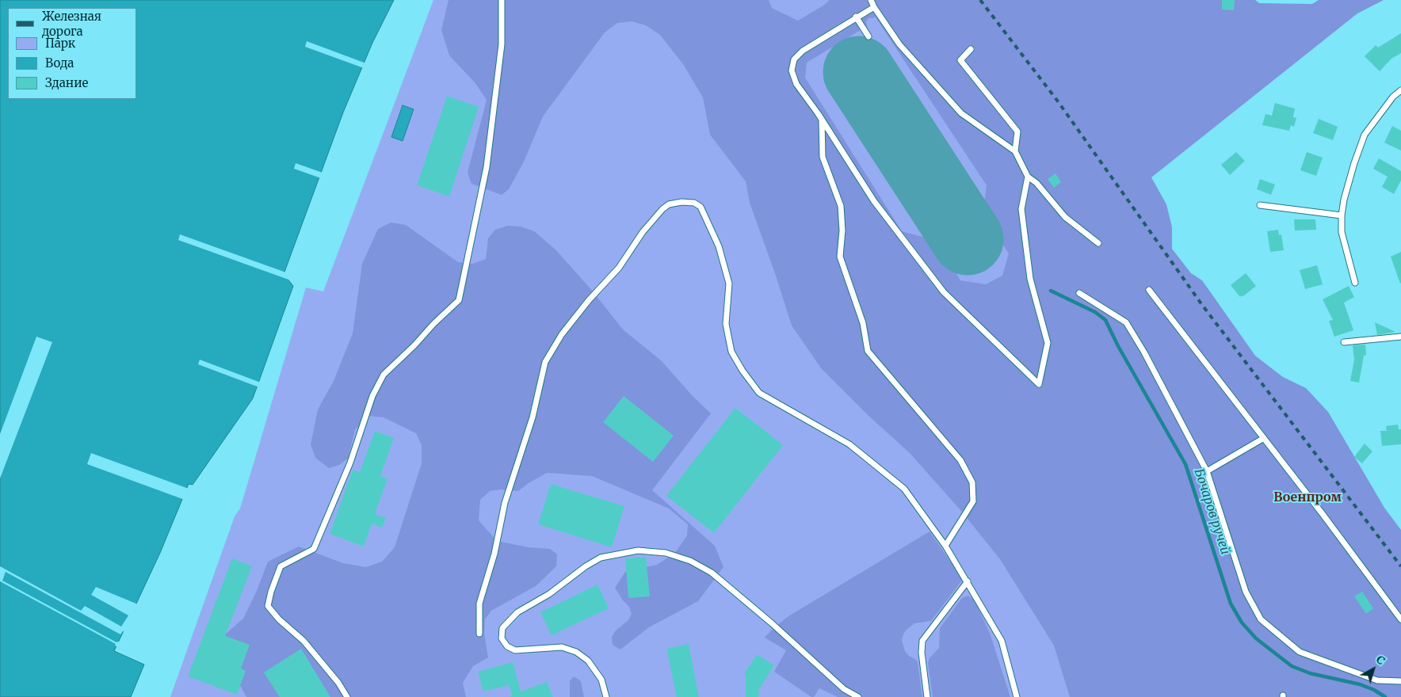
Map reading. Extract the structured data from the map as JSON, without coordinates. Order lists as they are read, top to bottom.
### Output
{
  "districts": ["Военпром"],
  "water": ["Бочаров ручей"],
  "legend": [
    "Железная дорога",
    "Парк",
    "Вода",
    "Здание"
  ],
  "north": "top right"
}
